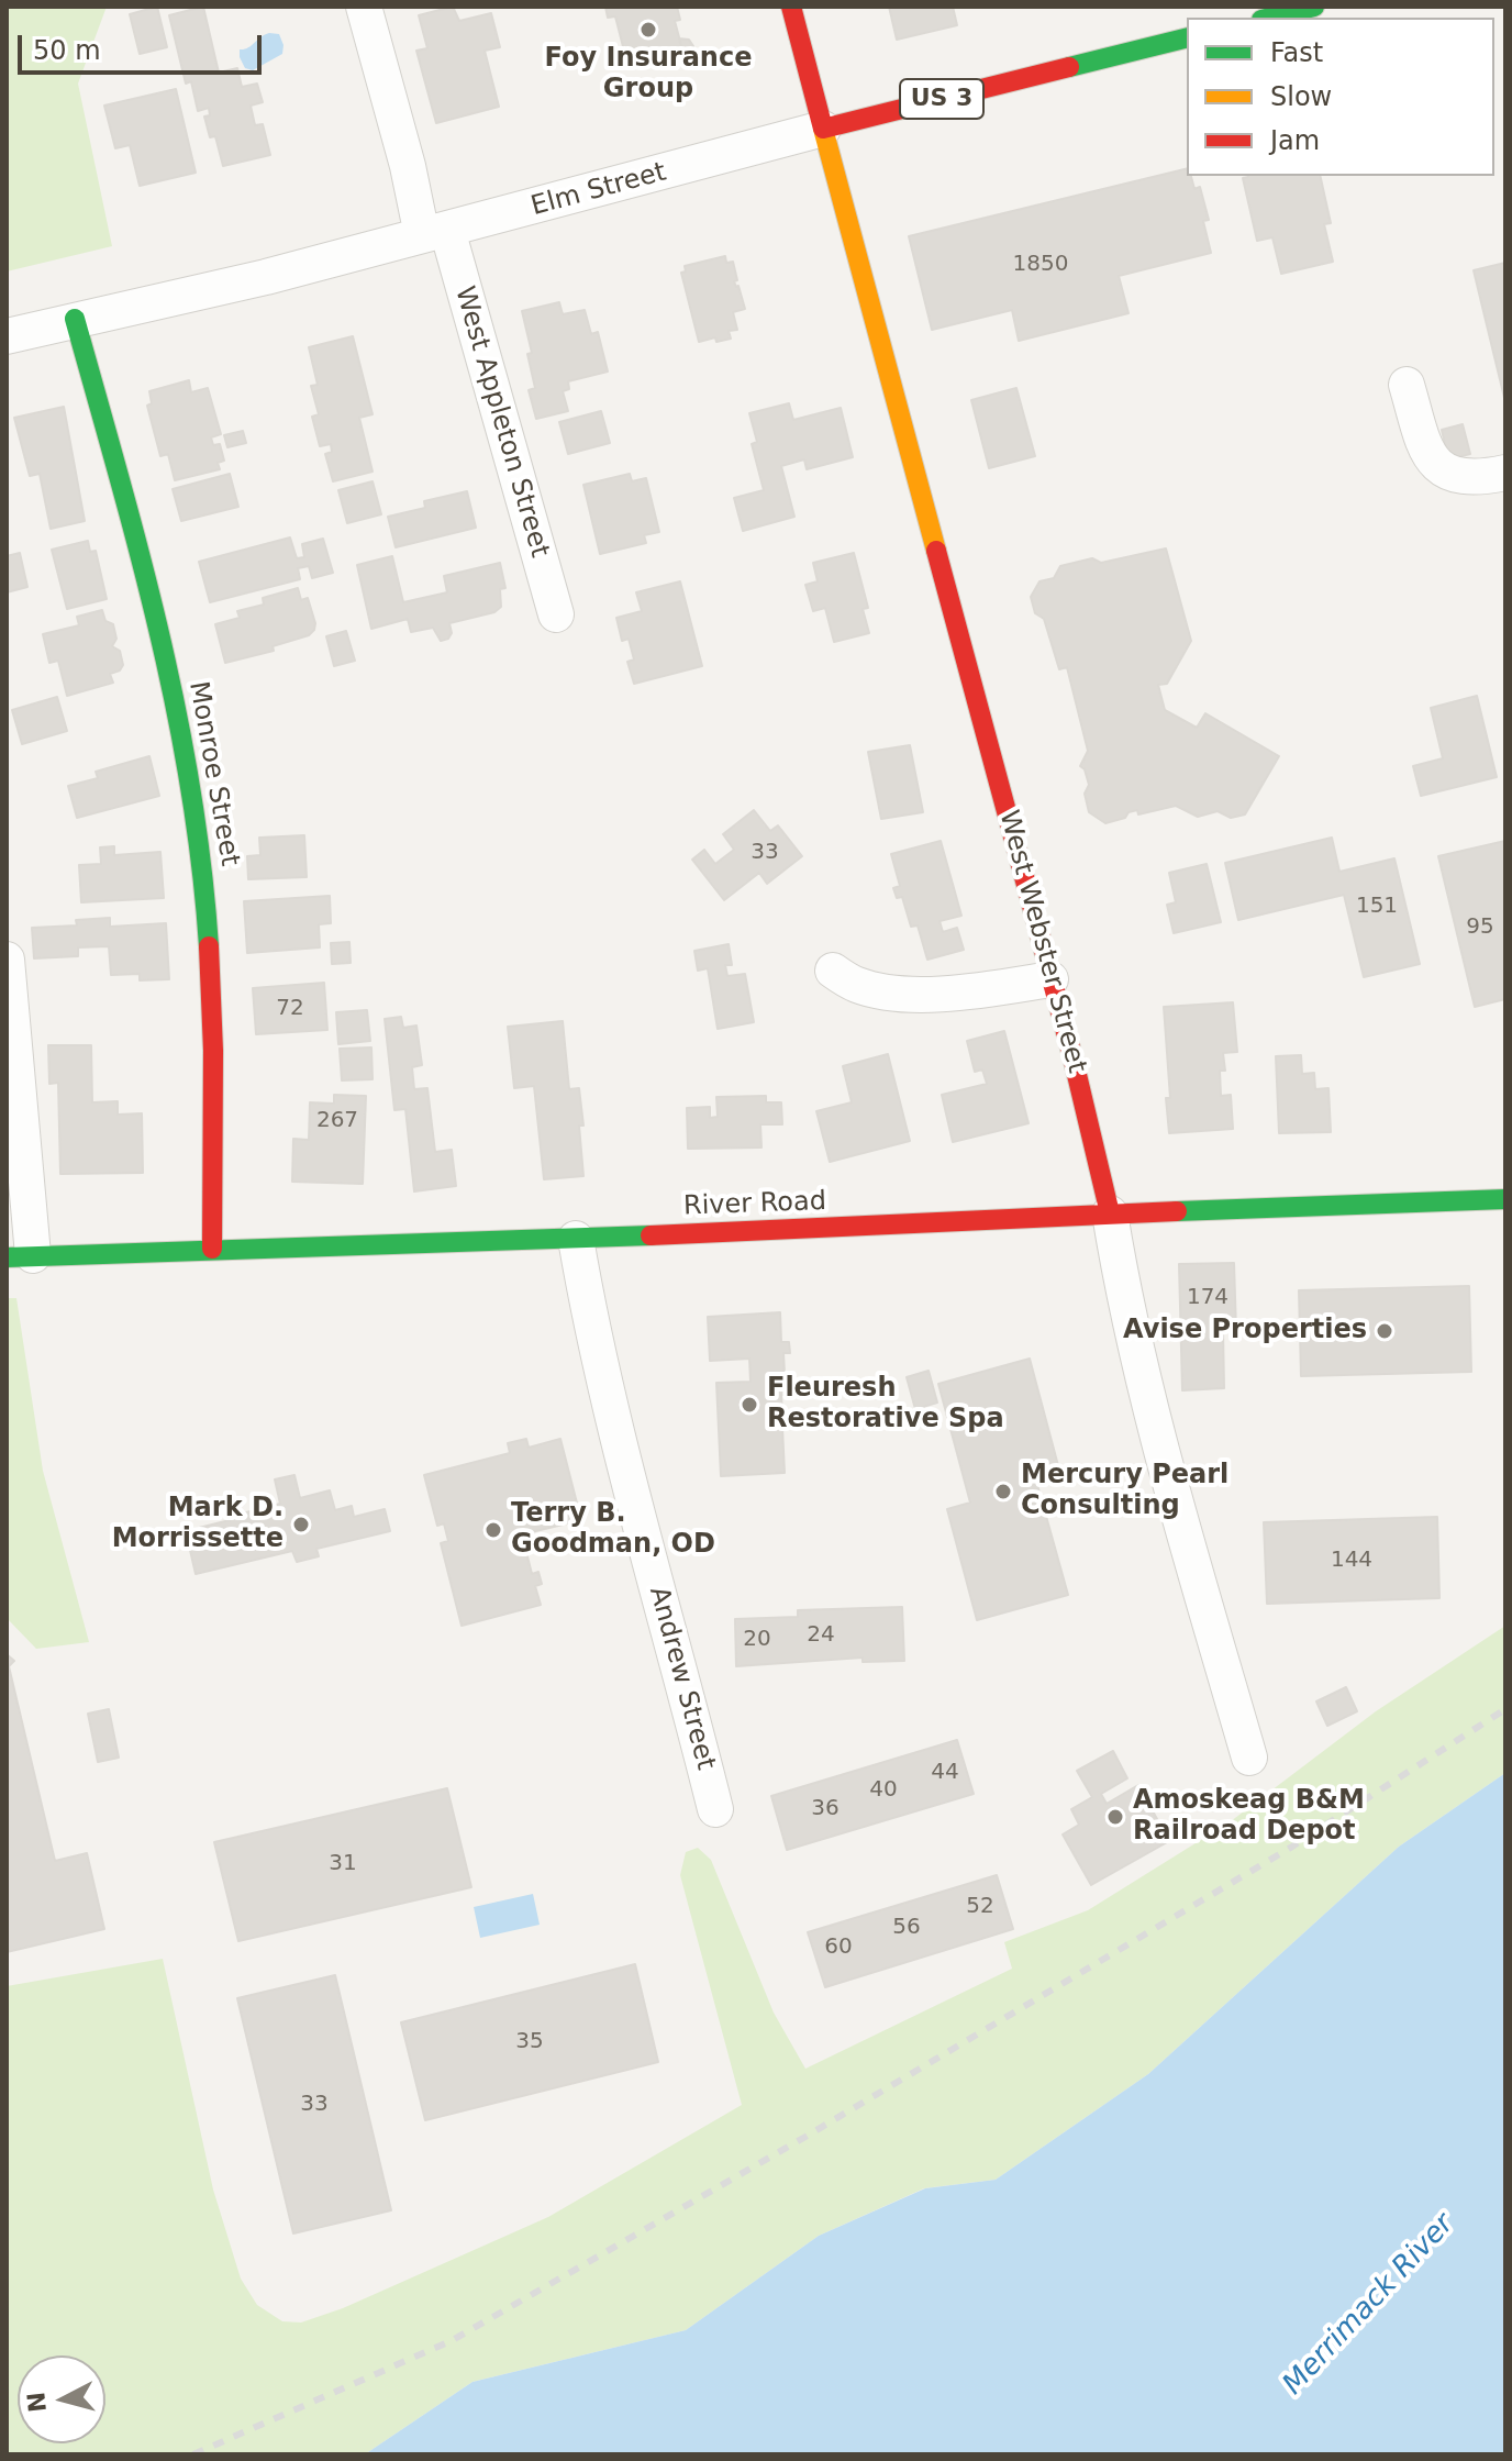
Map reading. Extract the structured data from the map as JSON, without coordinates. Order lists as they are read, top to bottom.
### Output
{
  "streets": {
    "street": [
      "US 3",
      "Elm Street",
      "West Appleton Street",
      "Monroe Street",
      "West Webster Street",
      "River Road",
      "Andrew Street"
    ]
  },
  "crossings": [
    ["Elm Street", "West Appleton Street"],
    ["Elm Street", "Monroe Street"],
    ["Elm Street", "West Webster Street"],
    ["Monroe Street", "River Road"],
    ["West Webster Street", "River Road"],
    ["River Road", "Andrew Street"]
  ],
  "water": ["Merrimack River"],
  "places": [
    "Foy Insurance Group",
    "Avise Properties",
    "Fleuresh Restorative Spa",
    "Mercury Pearl Consulting",
    "Mark D. Morrissette",
    "Terry B. Goodman, OD",
    "Amoskeag B&M Railroad Depot"
  ],
  "house_numbers": [
    "1850",
    "33",
    "151",
    "95",
    "72",
    "267",
    "174",
    "144",
    "24",
    "20",
    "44",
    "40",
    "36",
    "31",
    "52",
    "56",
    "60",
    "35",
    "33"
  ],
  "legend": ["Fast", "Slow", "Jam"],
  "scale_bar": "50 m",
  "north": "left"
}
